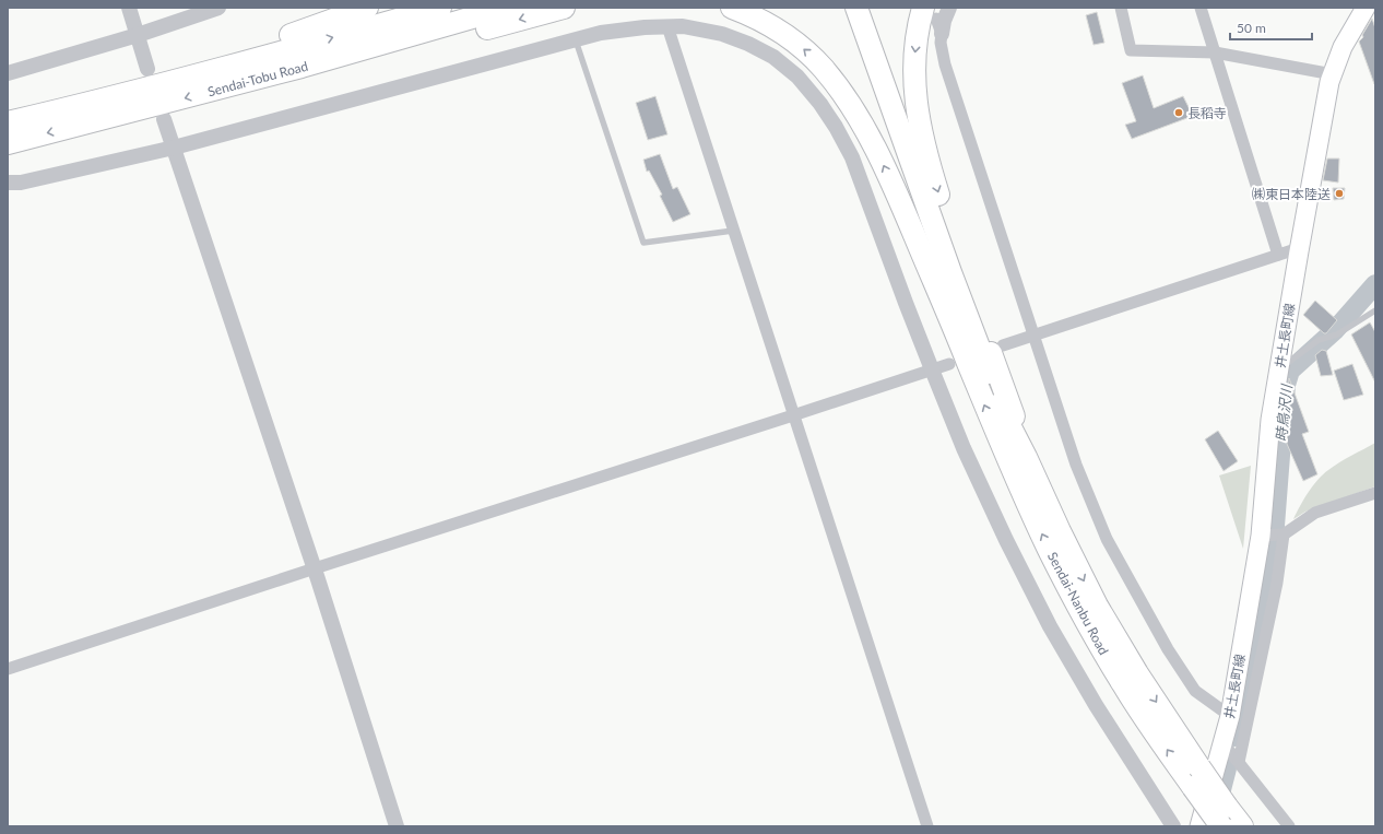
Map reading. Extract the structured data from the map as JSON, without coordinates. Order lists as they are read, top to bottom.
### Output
{
  "streets": {
    "highway": ["Sendai-Tobu Road", "Sendai-Nanbu Road"],
    "main road": ["井土長町線"]
  },
  "water": ["時鳥沢川"],
  "places": ["長稻寺", "㈱東日本陸送"],
  "scale_bar": "50 m"
}
